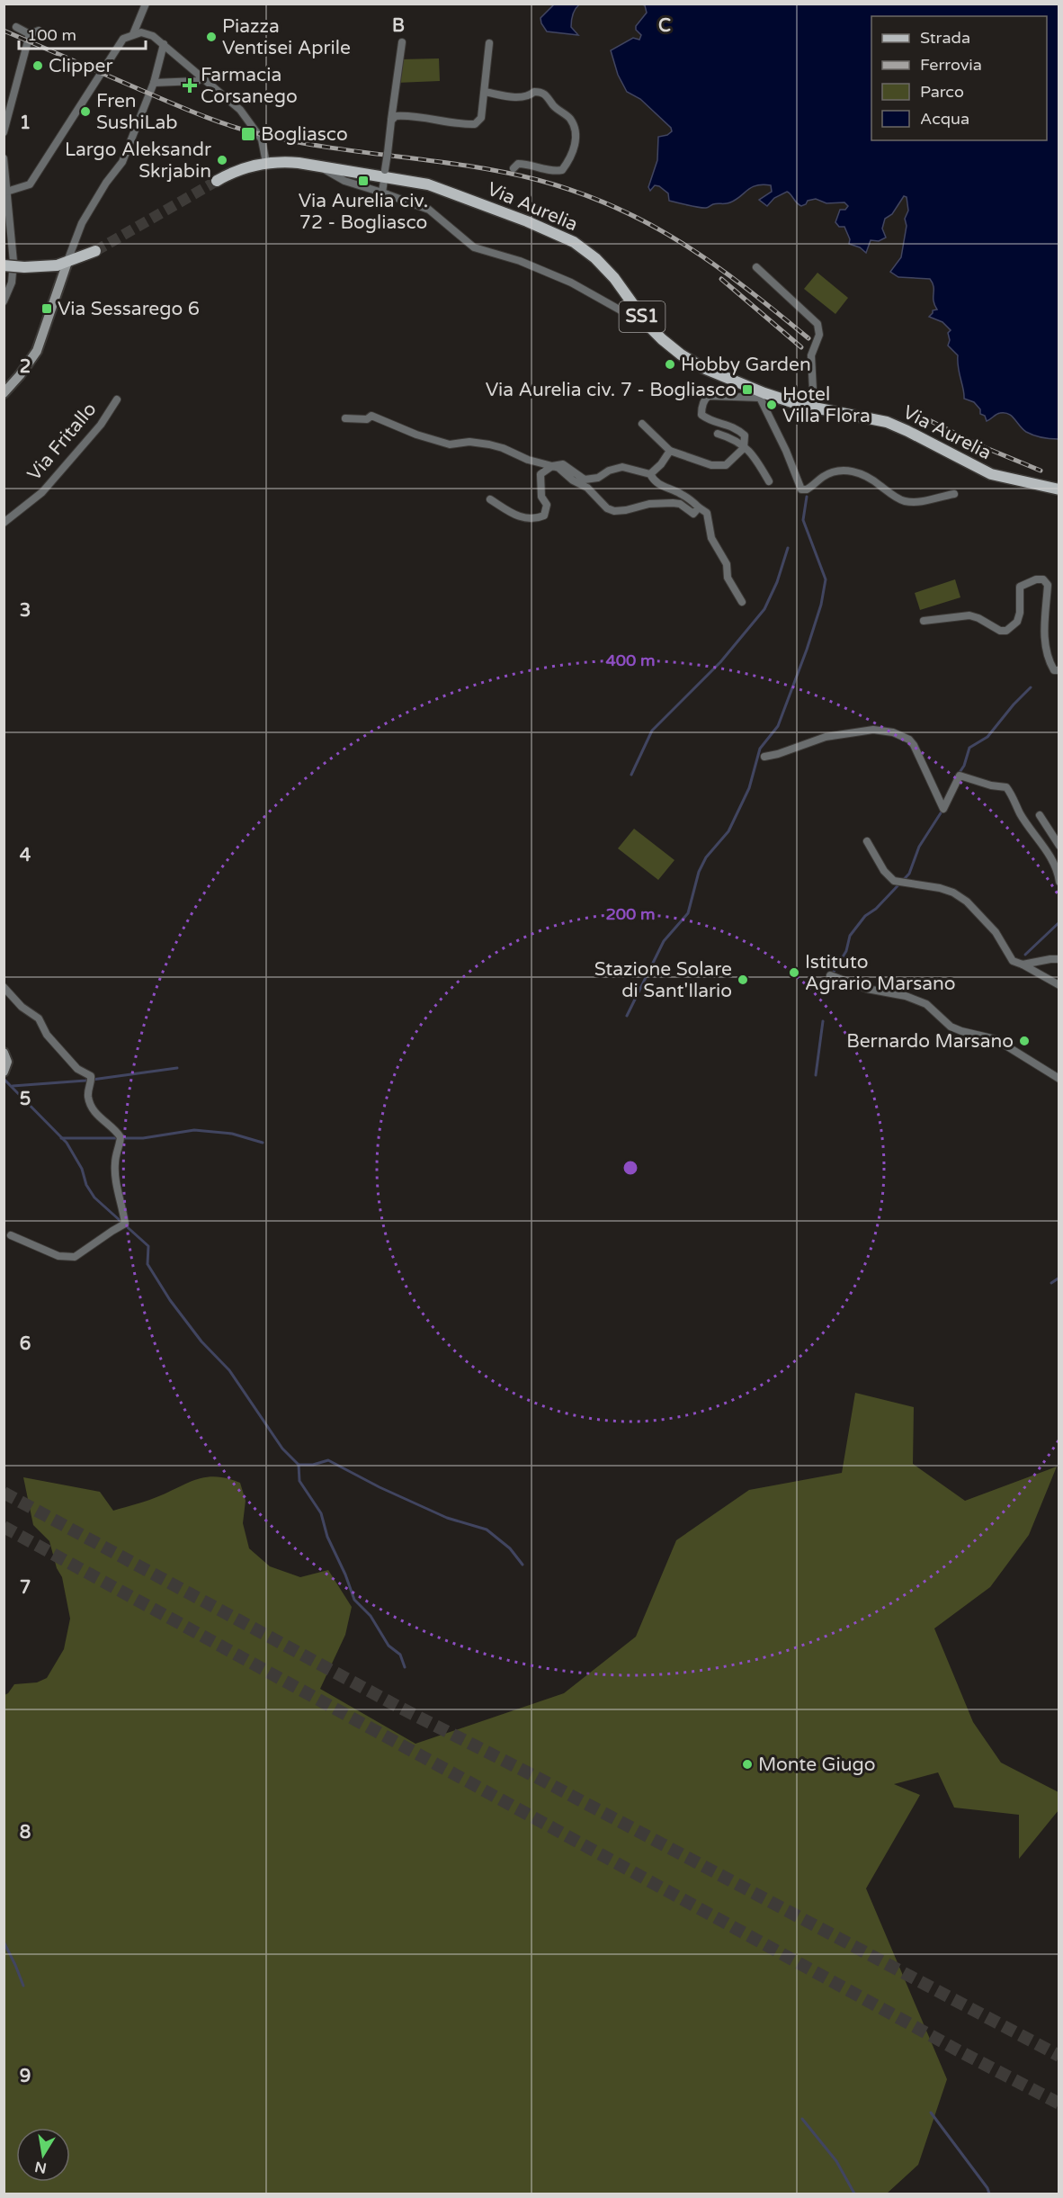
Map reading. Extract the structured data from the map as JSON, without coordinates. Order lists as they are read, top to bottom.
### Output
{
  "streets": {
    "main road": ["Via Aurelia", "SS1"],
    "street": ["Via Fritallo"]
  },
  "places": {
    "other": [
      "Piazza Ventisei Aprile",
      "Clipper",
      "Fren SushiLab",
      "Largo Aleksandr Skrjabin",
      "Hobby Garden",
      "Hotel Villa Flora",
      "Istituto Agrario Marsano",
      "Stazione Solare di Sant'Ilario",
      "Bernardo Marsano",
      "Monte Giugo"
    ],
    "health": ["Farmacia Corsanego"],
    "transit": [
      "Bogliasco",
      "Via Aurelia civ. 72 - Bogliasco",
      "Via Sessarego 6",
      "Via Aurelia civ. 7 - Bogliasco"
    ]
  },
  "legend": [
    "Strada",
    "Ferrovia",
    "Parco",
    "Acqua"
  ],
  "scale_bar": "100 m",
  "north": "bottom",
  "grid": {
    "columns": ["B", "C"],
    "rows": [
      "1",
      "2",
      "3",
      "4",
      "5",
      "6",
      "7",
      "8",
      "9"
    ]
  },
  "rings": ["400 m", "200 m"]
}
